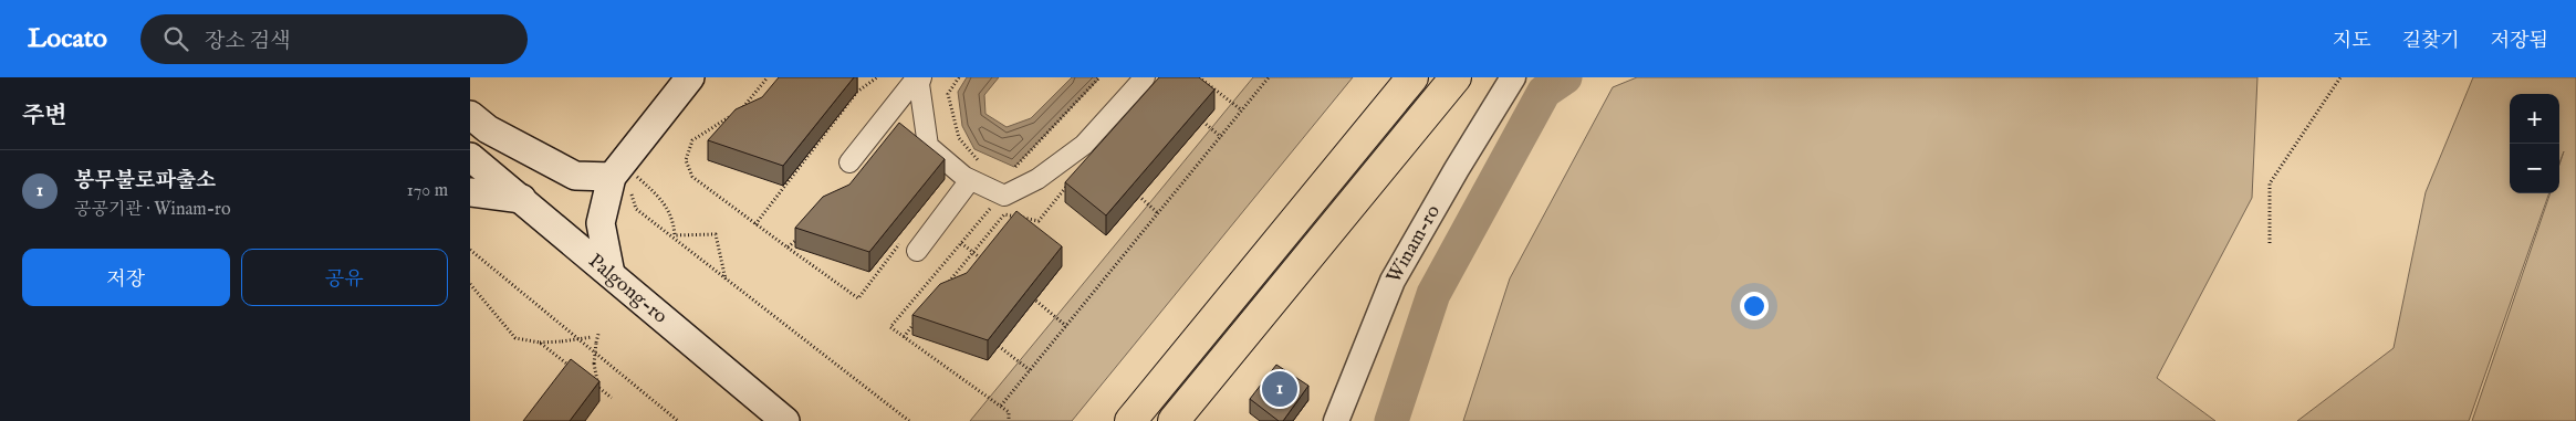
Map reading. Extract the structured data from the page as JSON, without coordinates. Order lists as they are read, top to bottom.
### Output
{
  "streets": {
    "main road": ["Palgong-ro"],
    "street": ["Winam-ro"]
  },
  "page": {
    "header": "Locato",
    "search": "장소 검색",
    "nav": ["지도", "길찾기", "저장됨"],
    "heading": "주변",
    "map_buttons": ["+", "−"],
    "list": [
      {
        "mark": "1",
        "name": "봉무불로파출소",
        "note": "공공기관 · Winam-ro",
        "value": "170 m"
      }
    ],
    "buttons": ["저장", "공유"],
    "pins": "1"
  }
}
